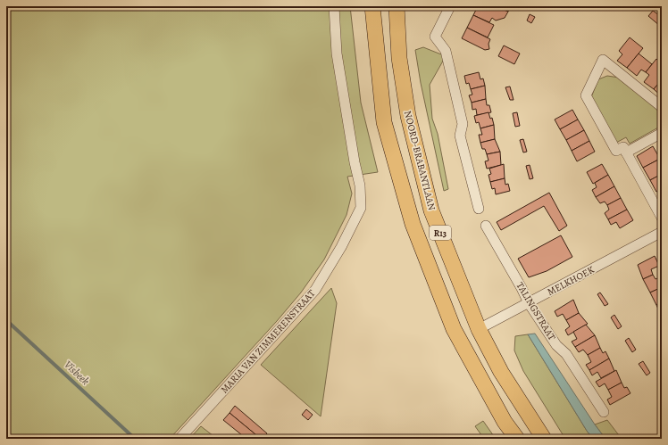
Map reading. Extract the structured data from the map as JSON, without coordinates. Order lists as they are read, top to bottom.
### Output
{
  "streets": {
    "main road": ["NOORD-BRABANTLAAN", "R13"],
    "street": ["MELKHOEK", "TALINGSTRAAT", "MARIA VAN ZIMMERENSTRAAT"]
  },
  "crossings": [
    ["NOORD-BRABANTLAAN", "MELKHOEK"],
    ["MELKHOEK", "TALINGSTRAAT"]
  ],
  "water": ["Visbeek"]
}
